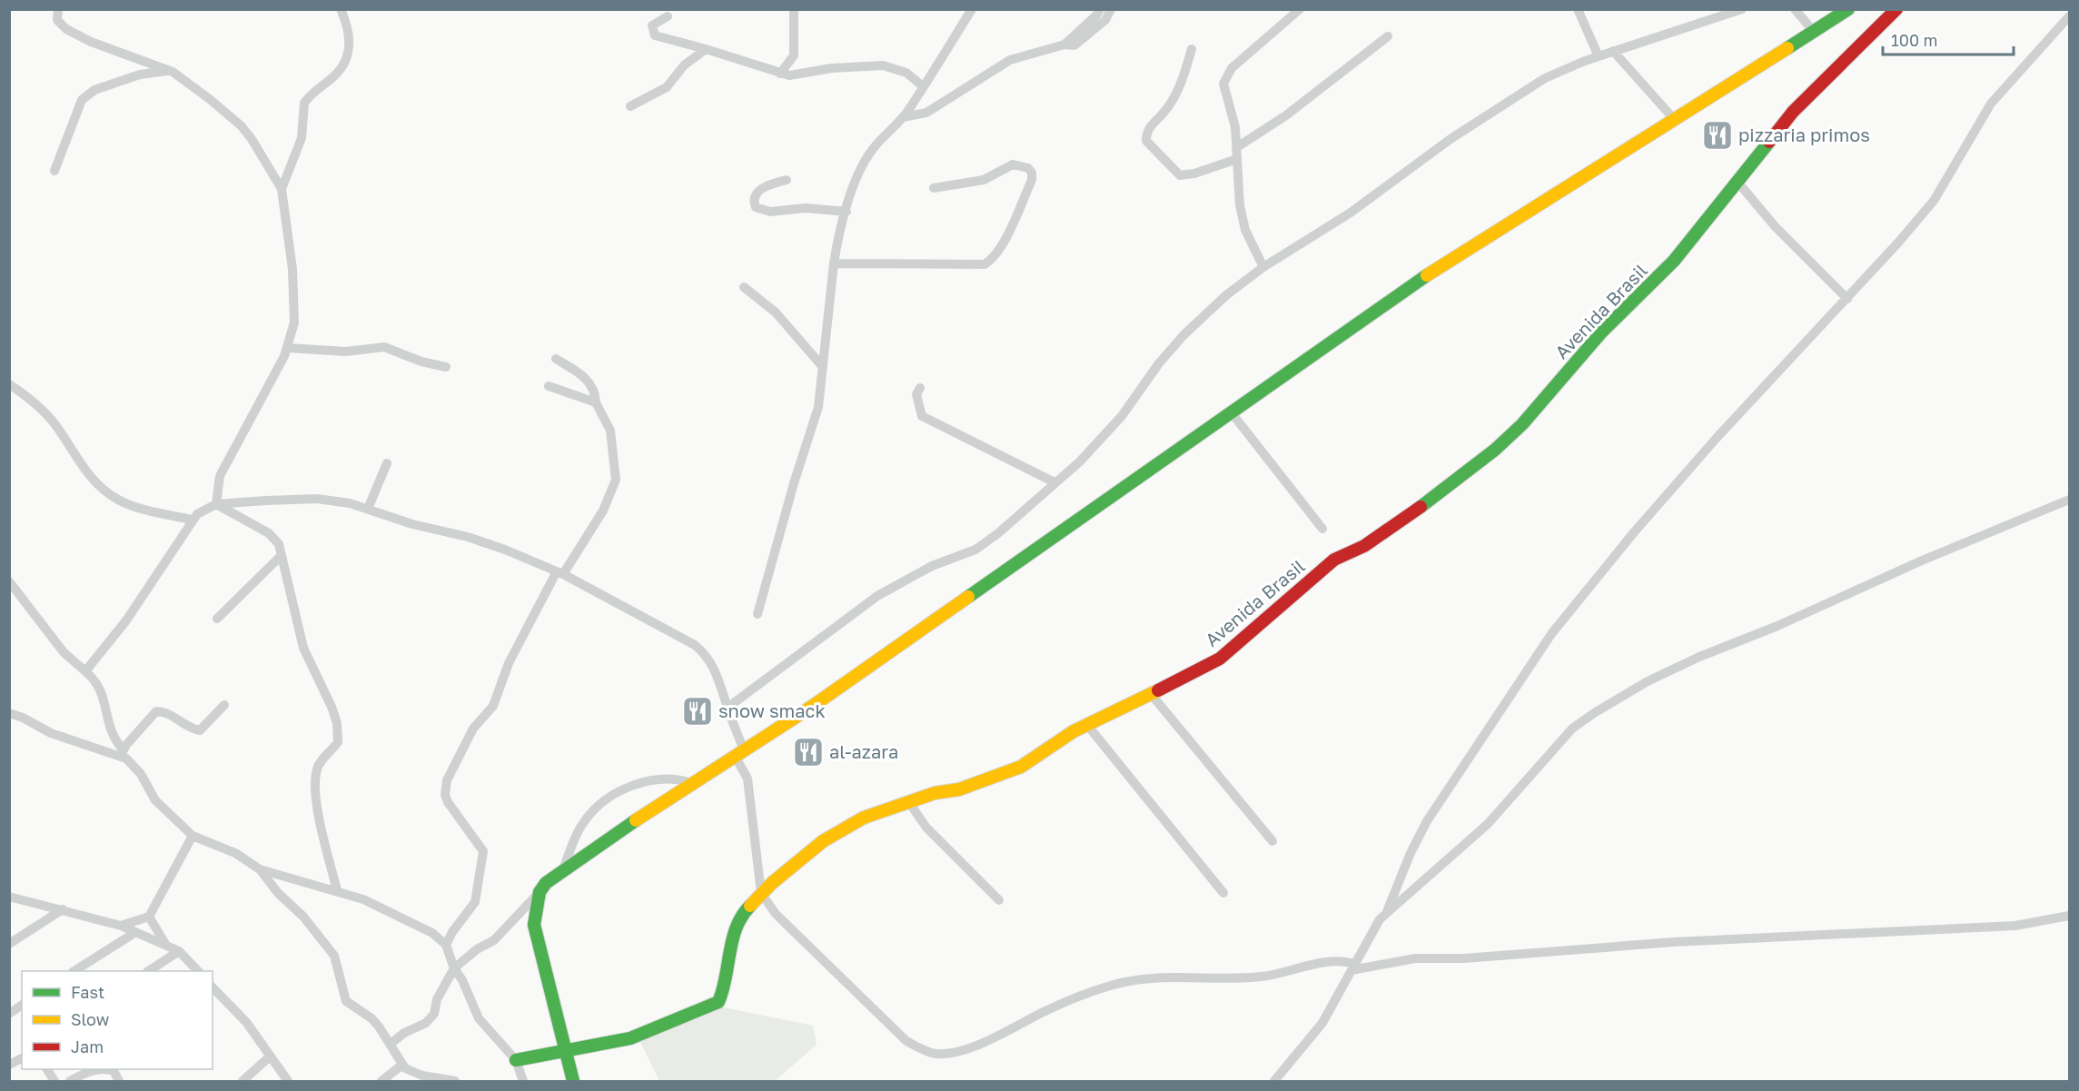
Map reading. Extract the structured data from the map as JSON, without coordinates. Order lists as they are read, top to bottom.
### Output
{
  "streets": {
    "street": ["Avenida Brasil"]
  },
  "places": {
    "restaurant": ["pizzaria primos", "snow smack", "al-azara"]
  },
  "legend": ["Fast", "Slow", "Jam"],
  "scale_bar": "100 m"
}
